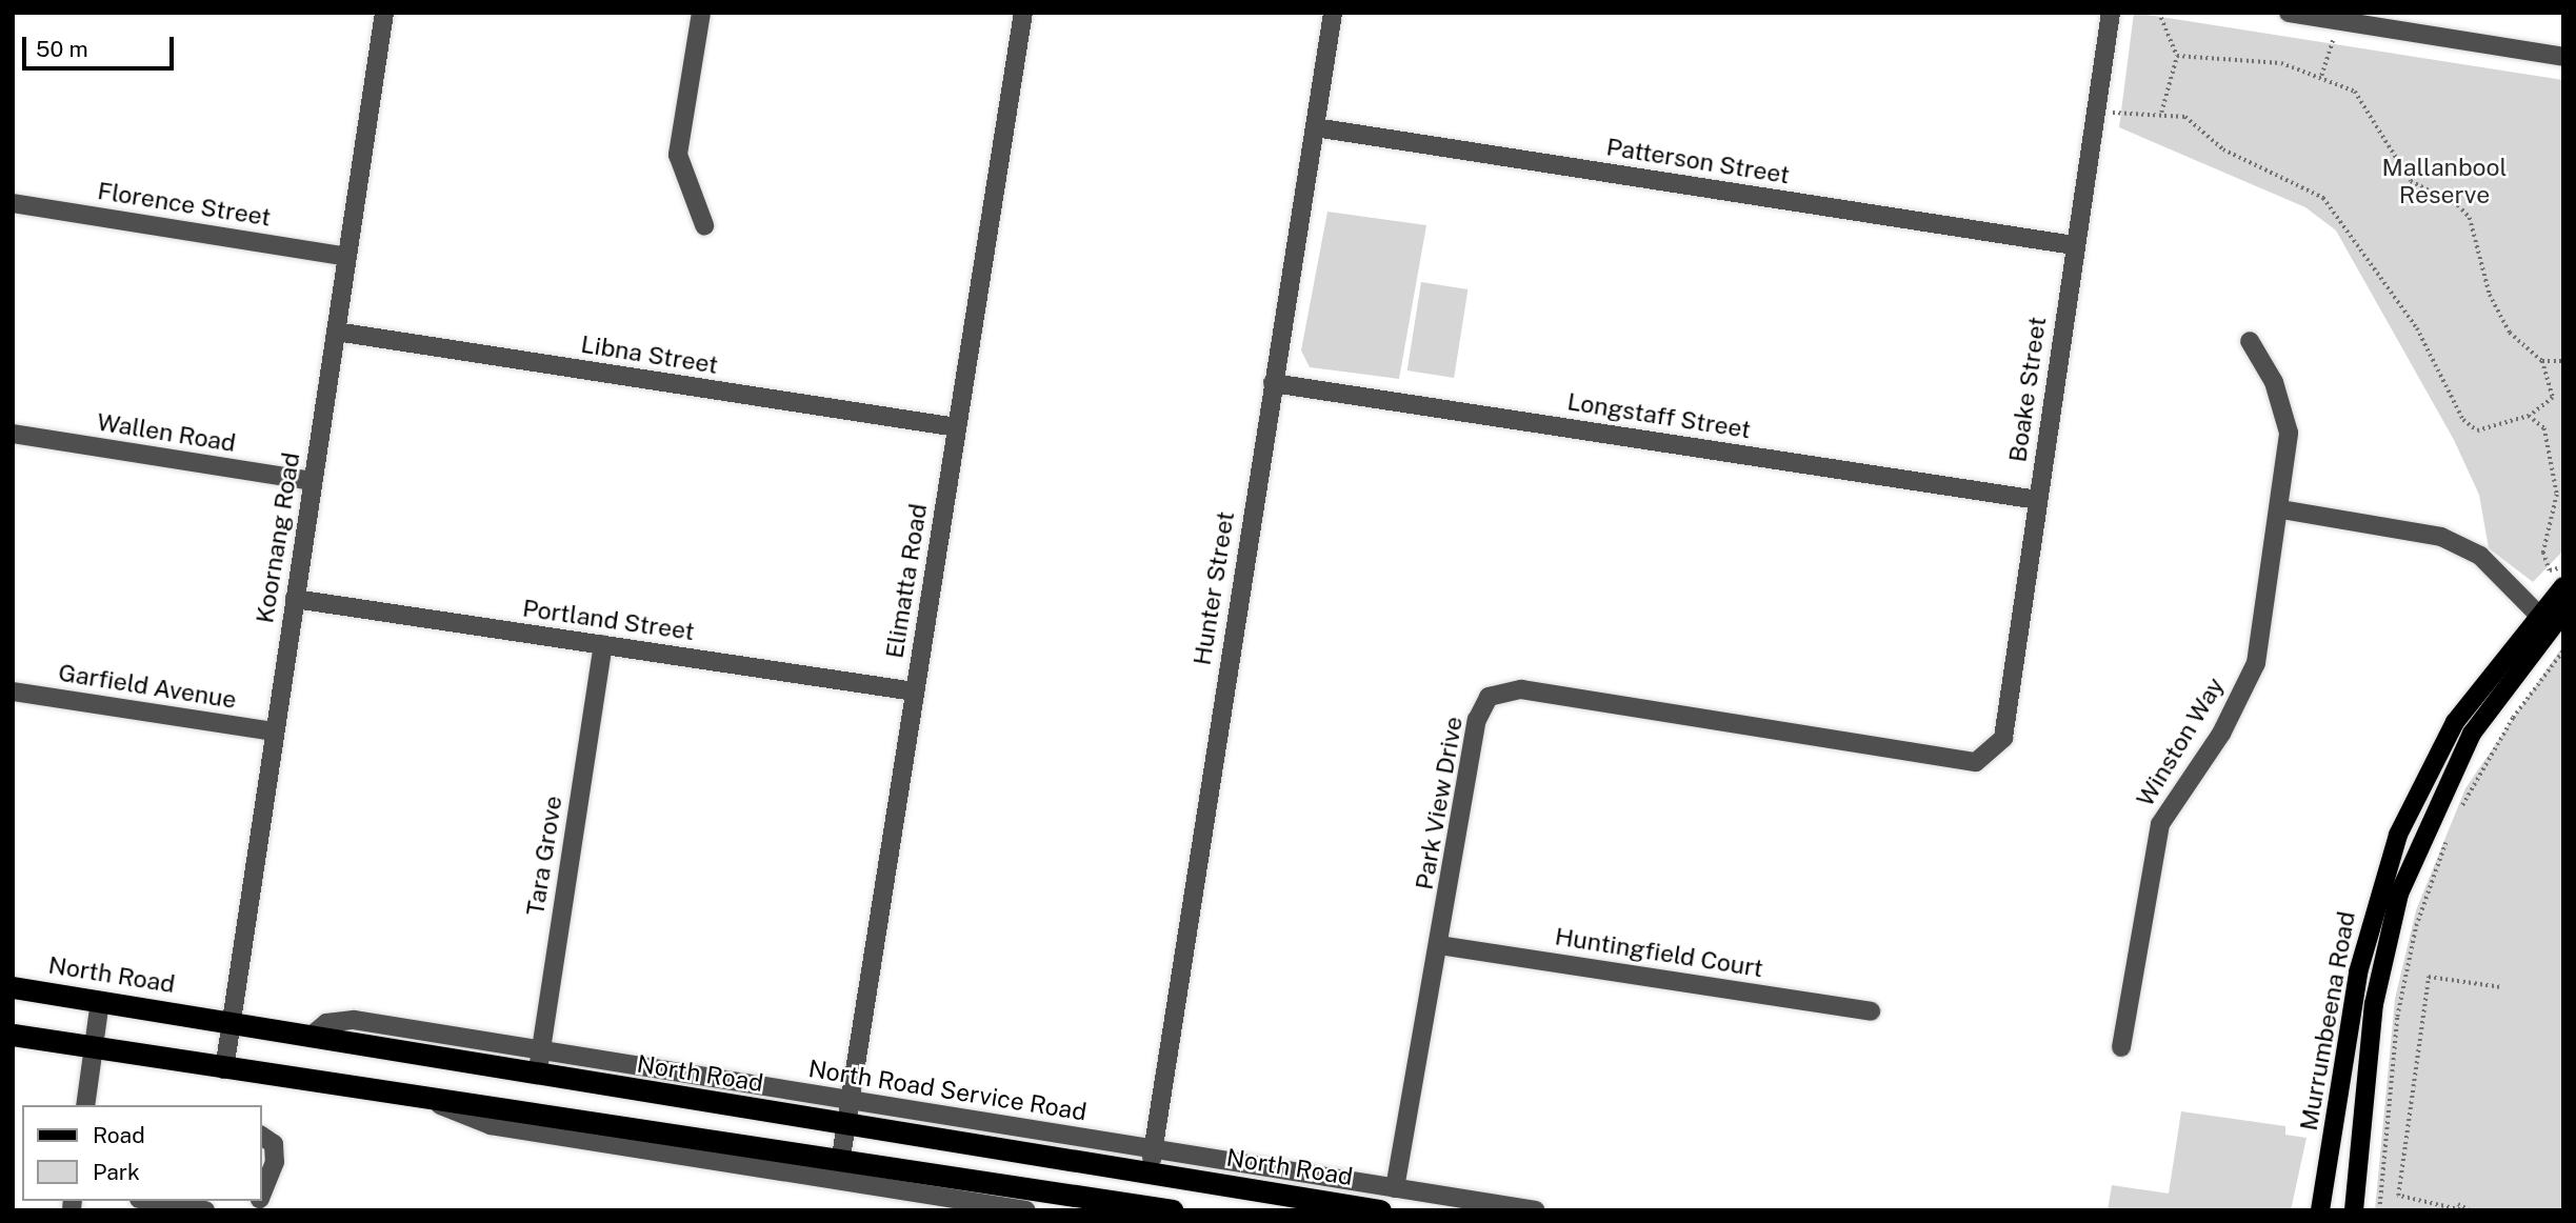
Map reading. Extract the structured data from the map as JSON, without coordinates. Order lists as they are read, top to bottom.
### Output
{
  "streets": {
    "highway": ["North Road"],
    "main road": ["Murrumbeena Road"],
    "street": [
      "Patterson Street",
      "Florence Street",
      "Libna Street",
      "Boake Street",
      "Longstaff Street",
      "Wallen Road",
      "Koornang Road",
      "Elimatta Road",
      "Hunter Street",
      "Portland Street",
      "Garfield Avenue",
      "Winston Way",
      "Park View Drive",
      "Tara Grove",
      "Huntingfield Court",
      "North Road Service Road"
    ]
  },
  "crossings": [
    ["Patterson Street", "Boake Street"],
    ["Patterson Street", "Hunter Street"],
    ["Florence Street", "Koornang Road"],
    ["Libna Street", "Koornang Road"],
    ["Libna Street", "Elimatta Road"],
    ["Boake Street", "Longstaff Street"],
    ["Boake Street", "Park View Drive"],
    ["Longstaff Street", "Hunter Street"],
    ["Wallen Road", "Koornang Road"],
    ["Koornang Road", "Portland Street"],
    ["Koornang Road", "Garfield Avenue"],
    ["Koornang Road", "North Road"],
    ["Elimatta Road", "Portland Street"],
    ["Elimatta Road", "North Road"],
    ["Elimatta Road", "North Road Service Road"],
    ["Hunter Street", "North Road"],
    ["Hunter Street", "North Road Service Road"],
    ["Portland Street", "Tara Grove"],
    ["Park View Drive", "Huntingfield Court"],
    ["Park View Drive", "North Road Service Road"],
    ["Tara Grove", "North Road"],
    ["Tara Grove", "North Road Service Road"],
    ["North Road", "North Road Service Road"]
  ],
  "parks": ["Mallanbool Reserve"],
  "legend": ["Road", "Park"],
  "scale_bar": "50 m"
}
